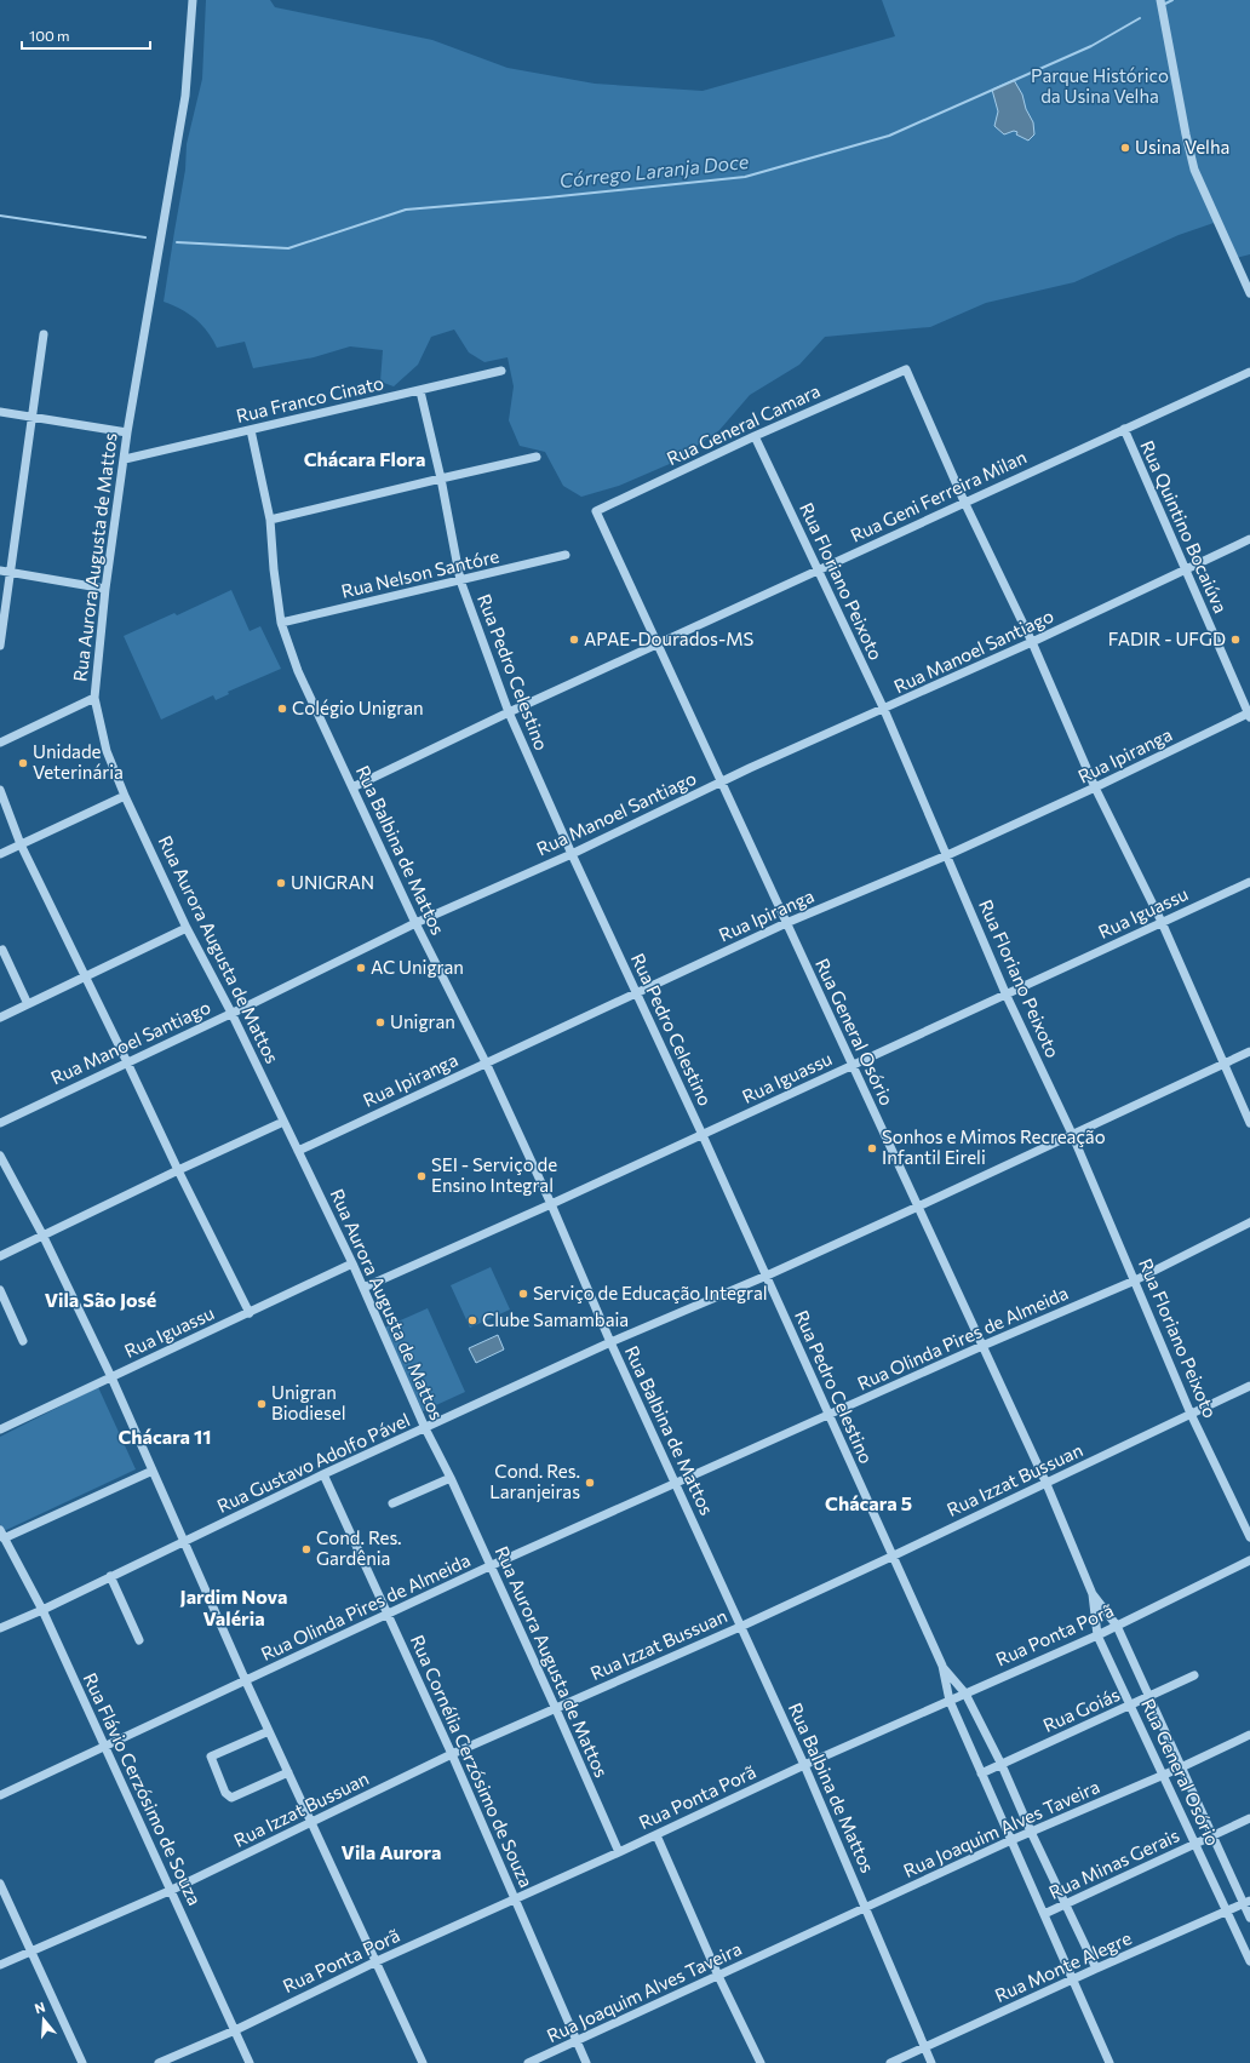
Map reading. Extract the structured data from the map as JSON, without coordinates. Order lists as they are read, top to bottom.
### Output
{
  "streets": {
    "street": [
      "Rua Franco Cinato",
      "Rua General Camara",
      "Rua Geni Ferreira Milan",
      "Rua Quintino Bocaiúva",
      "Rua Aurora Augusta de Mattos",
      "Rua Nelson Santóre",
      "Rua Floriano Peixoto",
      "Rua Manoel Santiago",
      "Rua Pedro Celestino",
      "Rua Ipiranga",
      "Rua Balbina de Mattos",
      "Rua Iguassu",
      "Rua General Osório",
      "Rua Olinda Pires de Almeida",
      "Rua Gustavo Adolfo Pável",
      "Rua Izzat Bussuan",
      "Rua Ponta Porã",
      "Rua Goiás",
      "Rua Cornélia Cerzósimo de Souza",
      "Rua Flávio Cerzósimo de Souza",
      "Rua Joaquim Alves Taveira",
      "Rua Minas Gerais",
      "Rua Monte Alegre"
    ]
  },
  "crossings": [
    ["Rua Franco Cinato", "Rua Aurora Augusta de Mattos"],
    ["Rua Franco Cinato", "Rua Pedro Celestino"],
    ["Rua Franco Cinato", "Rua Balbina de Mattos"],
    ["Rua General Camara", "Rua Geni Ferreira Milan"],
    ["Rua General Camara", "Rua Floriano Peixoto"],
    ["Rua General Camara", "Rua General Osório"],
    ["Rua Geni Ferreira Milan", "Rua Quintino Bocaiúva"],
    ["Rua Geni Ferreira Milan", "Rua Floriano Peixoto"],
    ["Rua Geni Ferreira Milan", "Rua Pedro Celestino"],
    ["Rua Geni Ferreira Milan", "Rua Balbina de Mattos"],
    ["Rua Geni Ferreira Milan", "Rua General Osório"],
    ["Rua Quintino Bocaiúva", "Rua Manoel Santiago"],
    ["Rua Quintino Bocaiúva", "Rua Ipiranga"],
    ["Rua Aurora Augusta de Mattos", "Rua Manoel Santiago"],
    ["Rua Aurora Augusta de Mattos", "Rua Ipiranga"],
    ["Rua Aurora Augusta de Mattos", "Rua Iguassu"],
    ["Rua Aurora Augusta de Mattos", "Rua Olinda Pires de Almeida"],
    ["Rua Aurora Augusta de Mattos", "Rua Gustavo Adolfo Pável"],
    ["Rua Aurora Augusta de Mattos", "Rua Izzat Bussuan"],
    ["Rua Aurora Augusta de Mattos", "Rua Ponta Porã"],
    ["Rua Nelson Santóre", "Rua Pedro Celestino"],
    ["Rua Nelson Santóre", "Rua Balbina de Mattos"],
    ["Rua Floriano Peixoto", "Rua Manoel Santiago"],
    ["Rua Floriano Peixoto", "Rua Ipiranga"],
    ["Rua Floriano Peixoto", "Rua Iguassu"],
    ["Rua Floriano Peixoto", "Rua Olinda Pires de Almeida"],
    ["Rua Floriano Peixoto", "Rua Gustavo Adolfo Pável"],
    ["Rua Floriano Peixoto", "Rua Izzat Bussuan"],
    ["Rua Manoel Santiago", "Rua Pedro Celestino"],
    ["Rua Manoel Santiago", "Rua Balbina de Mattos"],
    ["Rua Manoel Santiago", "Rua General Osório"],
    ["Rua Pedro Celestino", "Rua Ipiranga"],
    ["Rua Pedro Celestino", "Rua Iguassu"],
    ["Rua Pedro Celestino", "Rua Olinda Pires de Almeida"],
    ["Rua Pedro Celestino", "Rua Gustavo Adolfo Pável"],
    ["Rua Pedro Celestino", "Rua Izzat Bussuan"],
    ["Rua Pedro Celestino", "Rua Ponta Porã"],
    ["Rua Pedro Celestino", "Rua Goiás"],
    ["Rua Pedro Celestino", "Rua Joaquim Alves Taveira"],
    ["Rua Pedro Celestino", "Rua Minas Gerais"],
    ["Rua Pedro Celestino", "Rua Monte Alegre"],
    ["Rua Ipiranga", "Rua Balbina de Mattos"],
    ["Rua Ipiranga", "Rua General Osório"],
    ["Rua Balbina de Mattos", "Rua Iguassu"],
    ["Rua Balbina de Mattos", "Rua Olinda Pires de Almeida"],
    ["Rua Balbina de Mattos", "Rua Gustavo Adolfo Pável"],
    ["Rua Balbina de Mattos", "Rua Izzat Bussuan"],
    ["Rua Balbina de Mattos", "Rua Ponta Porã"],
    ["Rua Balbina de Mattos", "Rua Joaquim Alves Taveira"],
    ["Rua Balbina de Mattos", "Rua Monte Alegre"],
    ["Rua Iguassu", "Rua General Osório"],
    ["Rua General Osório", "Rua Olinda Pires de Almeida"],
    ["Rua General Osório", "Rua Gustavo Adolfo Pável"],
    ["Rua General Osório", "Rua Izzat Bussuan"],
    ["Rua General Osório", "Rua Ponta Porã"],
    ["Rua General Osório", "Rua Goiás"],
    ["Rua General Osório", "Rua Joaquim Alves Taveira"],
    ["Rua General Osório", "Rua Minas Gerais"],
    ["Rua General Osório", "Rua Monte Alegre"],
    ["Rua Olinda Pires de Almeida", "Rua Cornélia Cerzósimo de Souza"],
    ["Rua Olinda Pires de Almeida", "Rua Flávio Cerzósimo de Souza"],
    ["Rua Gustavo Adolfo Pável", "Rua Cornélia Cerzósimo de Souza"],
    ["Rua Gustavo Adolfo Pável", "Rua Flávio Cerzósimo de Souza"],
    ["Rua Izzat Bussuan", "Rua Cornélia Cerzósimo de Souza"],
    ["Rua Izzat Bussuan", "Rua Flávio Cerzósimo de Souza"],
    ["Rua Ponta Porã", "Rua Cornélia Cerzósimo de Souza"],
    ["Rua Ponta Porã", "Rua Flávio Cerzósimo de Souza"],
    ["Rua Cornélia Cerzósimo de Souza", "Rua Joaquim Alves Taveira"]
  ],
  "districts": [
    "Chácara Flora",
    "Vila São José",
    "Chácara 11",
    "Chácara 5",
    "Jardim Nova Valéria",
    "Vila Aurora"
  ],
  "water": ["Córrego Laranja Doce"],
  "parks": ["Parque Histórico da Usina Velha"],
  "places": [
    "Usina Velha",
    "APAE-Dourados-MS",
    "FADIR - UFGD",
    "Colégio Unigran",
    "Unidade Veterinária",
    "UNIGRAN",
    "AC Unigran",
    "Unigran",
    "Sonhos e Mimos Recreação Infantil Eireli",
    "SEI - Serviço de Ensino Integral",
    "Serviço de Educação Integral",
    "Clube Samambaia",
    "Unigran Biodiesel",
    "Cond. Res. Laranjeiras",
    "Cond. Res. Gardênia"
  ],
  "scale_bar": "100 m",
  "north": "top"
}
